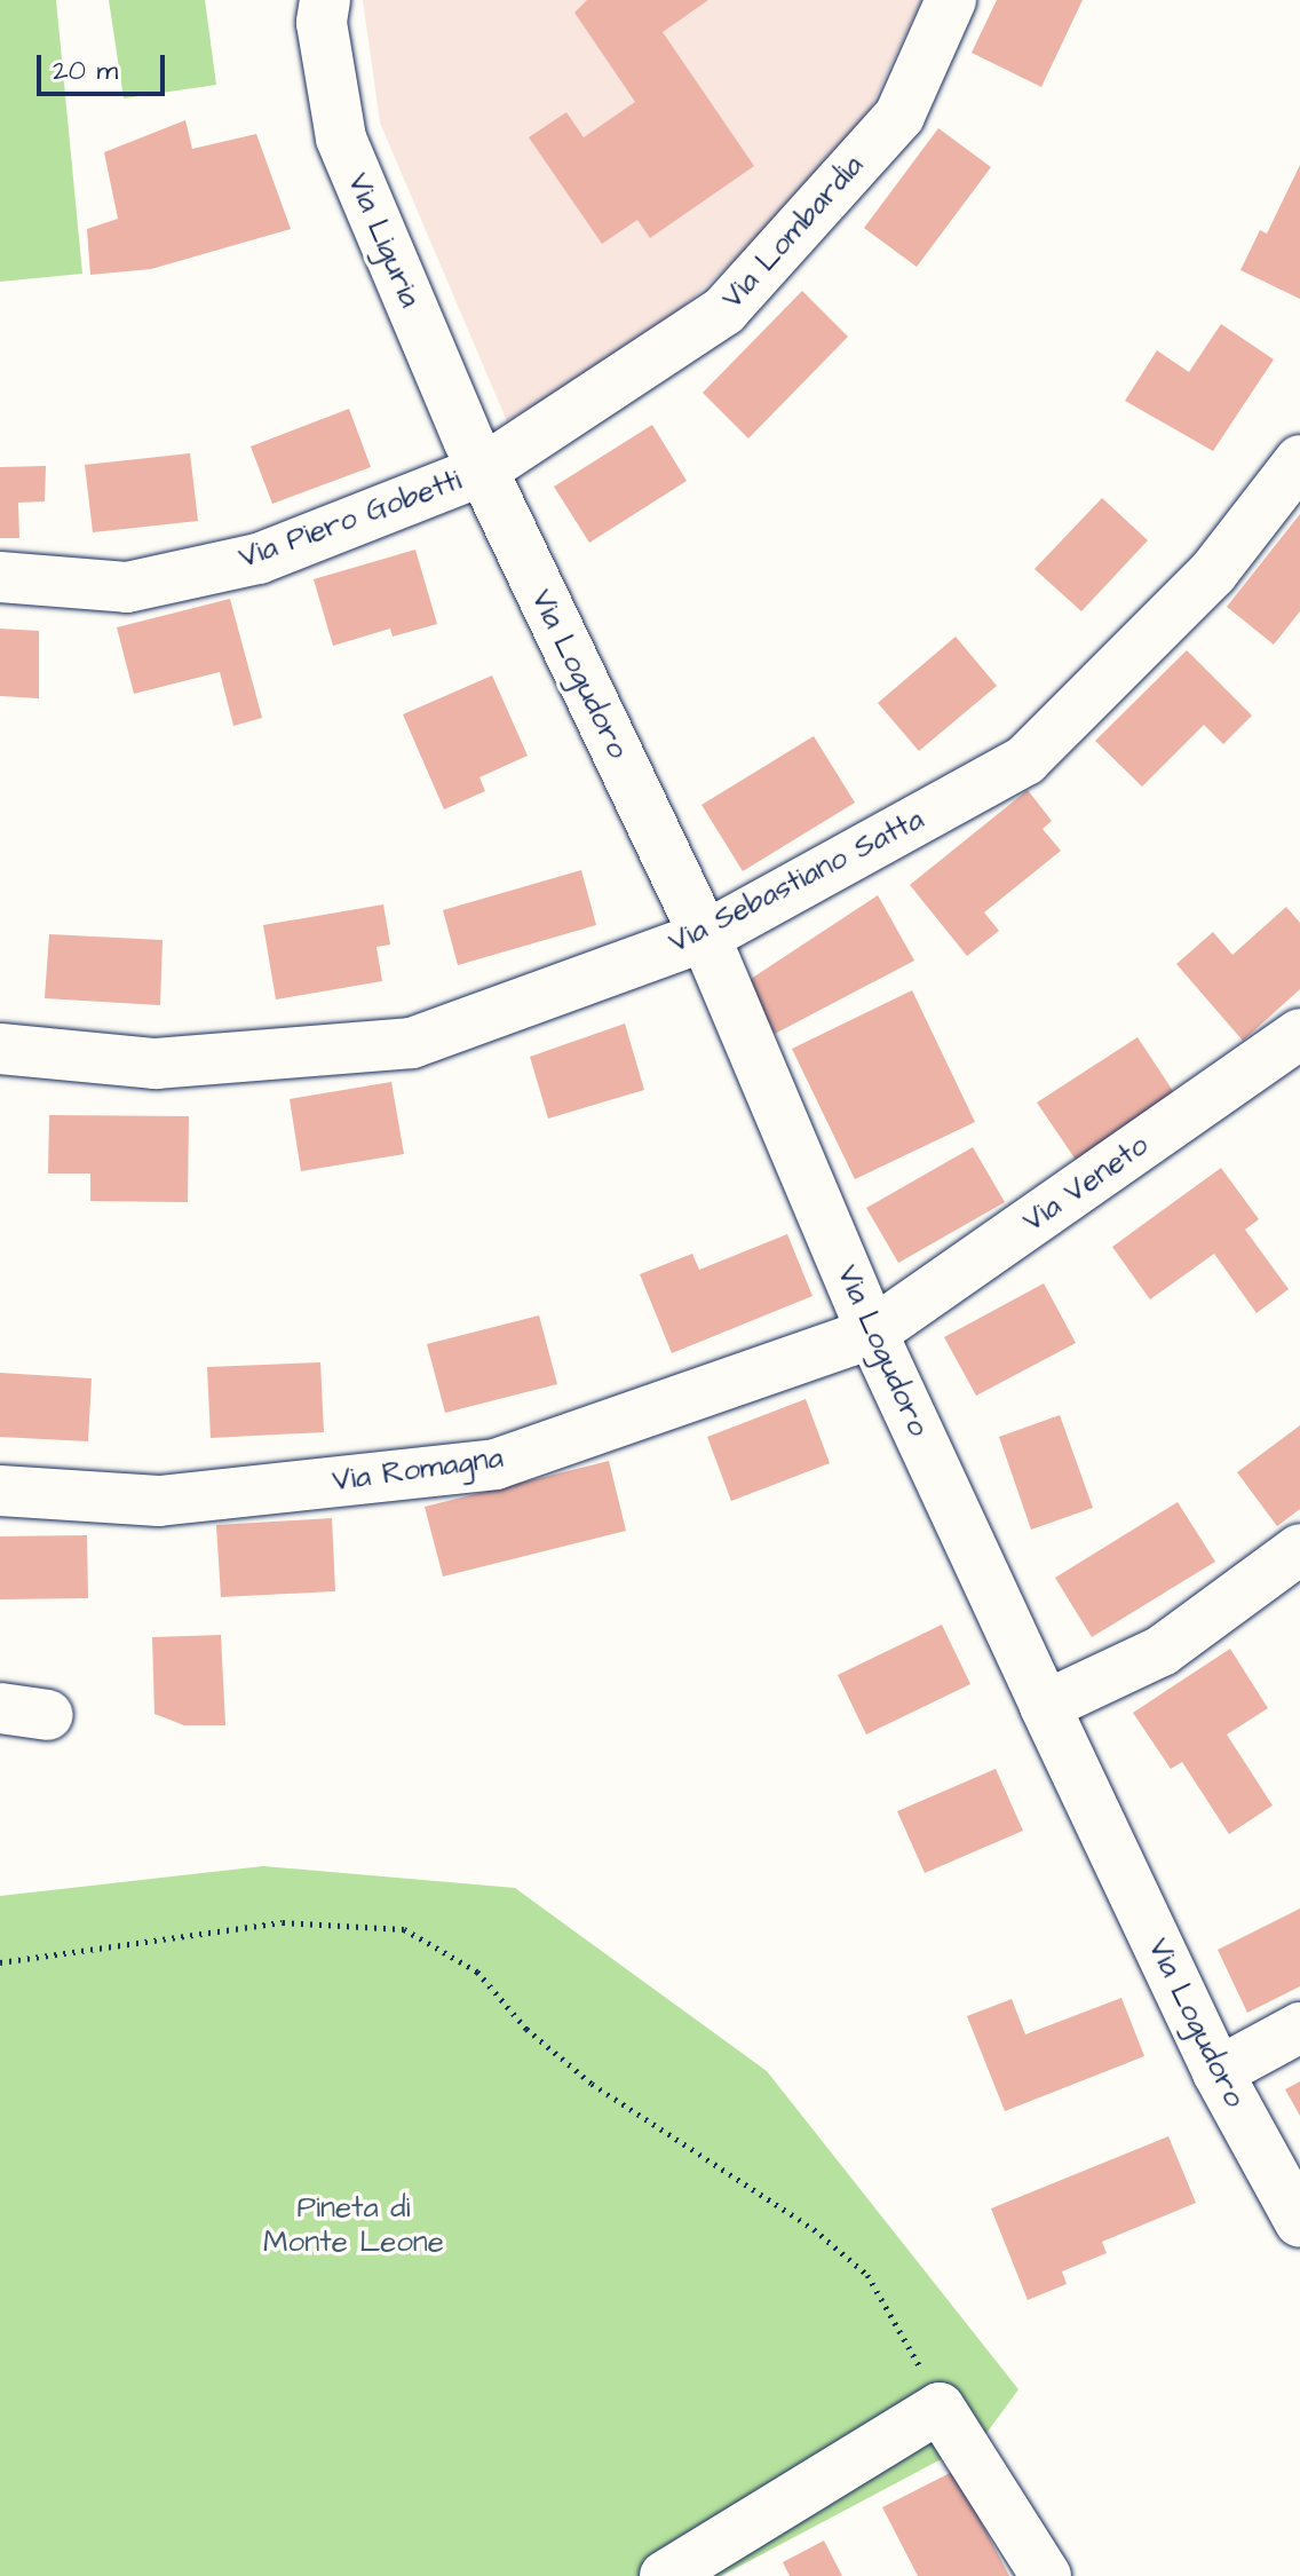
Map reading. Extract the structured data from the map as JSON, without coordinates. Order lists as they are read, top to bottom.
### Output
{
  "streets": {
    "street": [
      "Via Lombardia",
      "Via Liguria",
      "Via Piero Gobetti",
      "Via Logudoro",
      "Via Sebastiano Satta",
      "Via Veneto",
      "Via Romagna"
    ]
  },
  "crossings": [
    ["Via Lombardia", "Via Liguria"],
    ["Via Lombardia", "Via Piero Gobetti"],
    ["Via Lombardia", "Via Logudoro"],
    ["Via Liguria", "Via Piero Gobetti"],
    ["Via Liguria", "Via Logudoro"],
    ["Via Piero Gobetti", "Via Logudoro"],
    ["Via Logudoro", "Via Sebastiano Satta"],
    ["Via Logudoro", "Via Veneto"],
    ["Via Logudoro", "Via Romagna"],
    ["Via Veneto", "Via Romagna"]
  ],
  "parks": ["Pineta di Monte Leone"],
  "scale_bar": "20 m"
}
